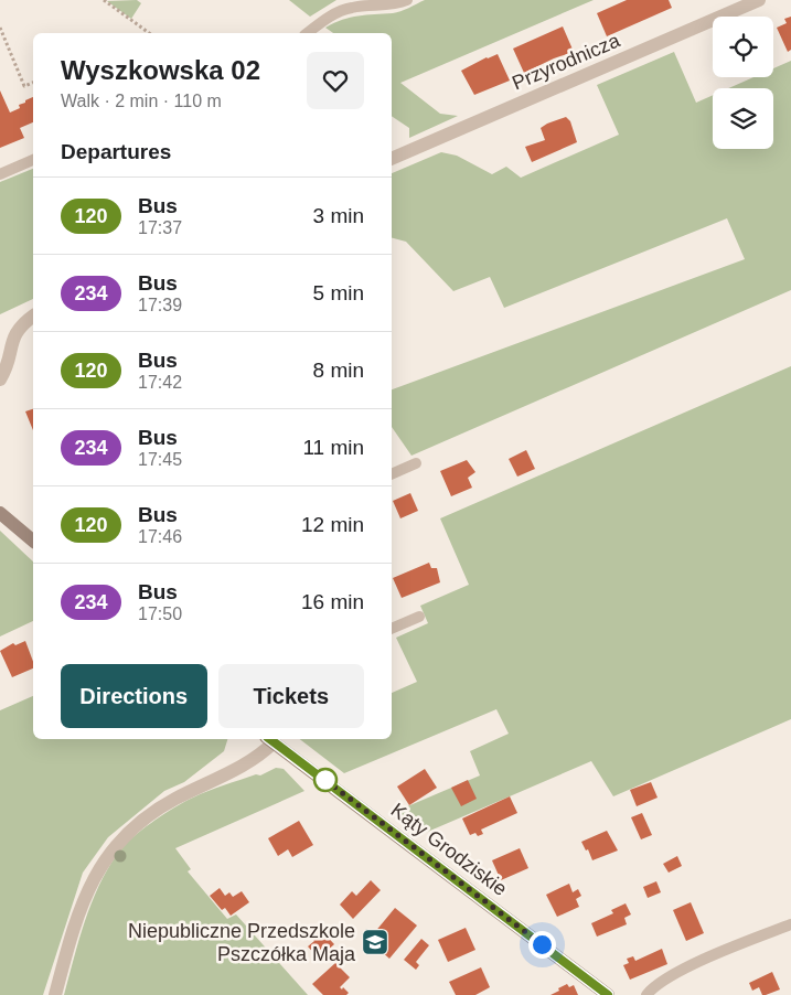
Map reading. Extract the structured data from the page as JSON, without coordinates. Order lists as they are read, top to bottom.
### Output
{
  "streets": {
    "street": ["Przyrodnicza", "Kąty Grodziskie"]
  },
  "places": {
    "school or university": ["Niepubliczne Przedszkole Pszczółka Maja"]
  },
  "lines": ["bus line 120"],
  "page": {
    "heading": [
      ["Wyszkowska 02", "Walk · 2 min · 110 m"],
      "Departures"
    ],
    "list": [
      {
        "mark": "120",
        "name": "Bus",
        "note": "17:37",
        "value": "3 min"
      },
      {
        "mark": "234",
        "name": "Bus",
        "note": "17:39",
        "value": "5 min"
      },
      {
        "mark": "120",
        "name": "Bus",
        "note": "17:42",
        "value": "8 min"
      },
      {
        "mark": "234",
        "name": "Bus",
        "note": "17:45",
        "value": "11 min"
      },
      {
        "mark": "120",
        "name": "Bus",
        "note": "17:46",
        "value": "12 min"
      },
      {
        "mark": "234",
        "name": "Bus",
        "note": "17:50",
        "value": "16 min"
      }
    ],
    "buttons": ["Directions", "Tickets"]
  }
}
